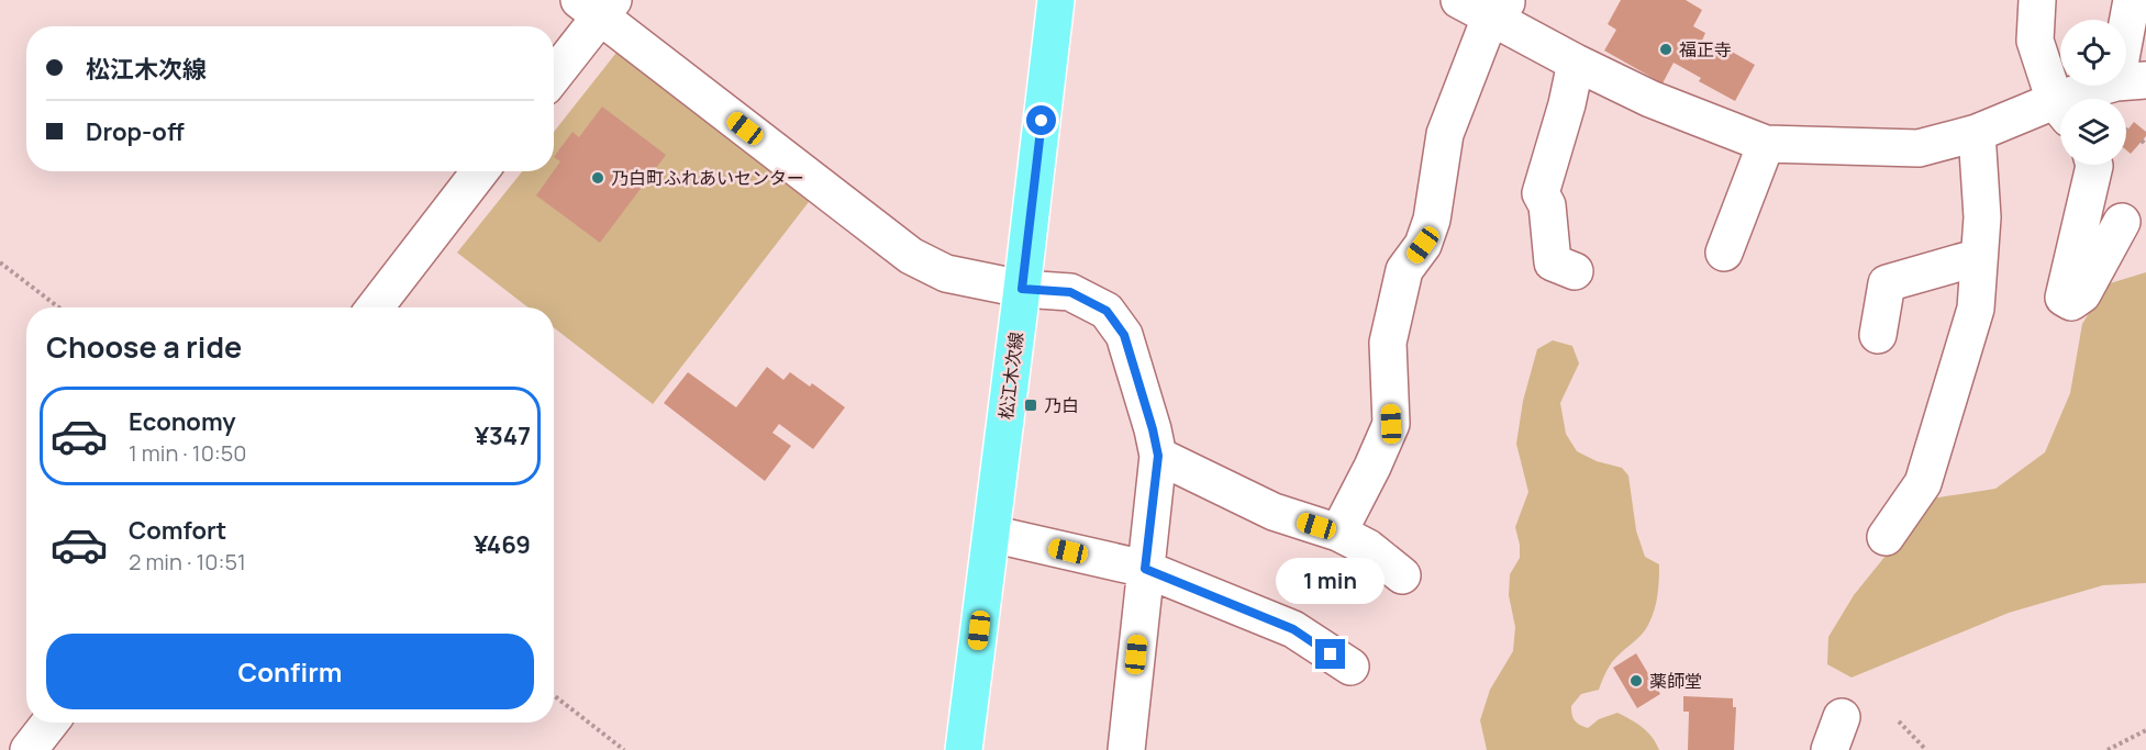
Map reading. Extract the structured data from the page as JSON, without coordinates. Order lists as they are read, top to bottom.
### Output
{
  "streets": {
    "main road": ["松江木次線"]
  },
  "places": {
    "other": ["福正寺", "乃白町ふれあいセンター", "薬師堂"],
    "transit": ["乃白"]
  },
  "page": {
    "banner": ["松江木次線", "Drop-off"],
    "heading": "Choose a ride",
    "list": [
      {
        "name": "Economy",
        "note": "1 min · 10:50",
        "value": "¥347"
      },
      {
        "name": "Comfort",
        "note": "2 min · 10:51",
        "value": "¥469"
      }
    ],
    "bubble": "1 min",
    "buttons": "Confirm"
  }
}
